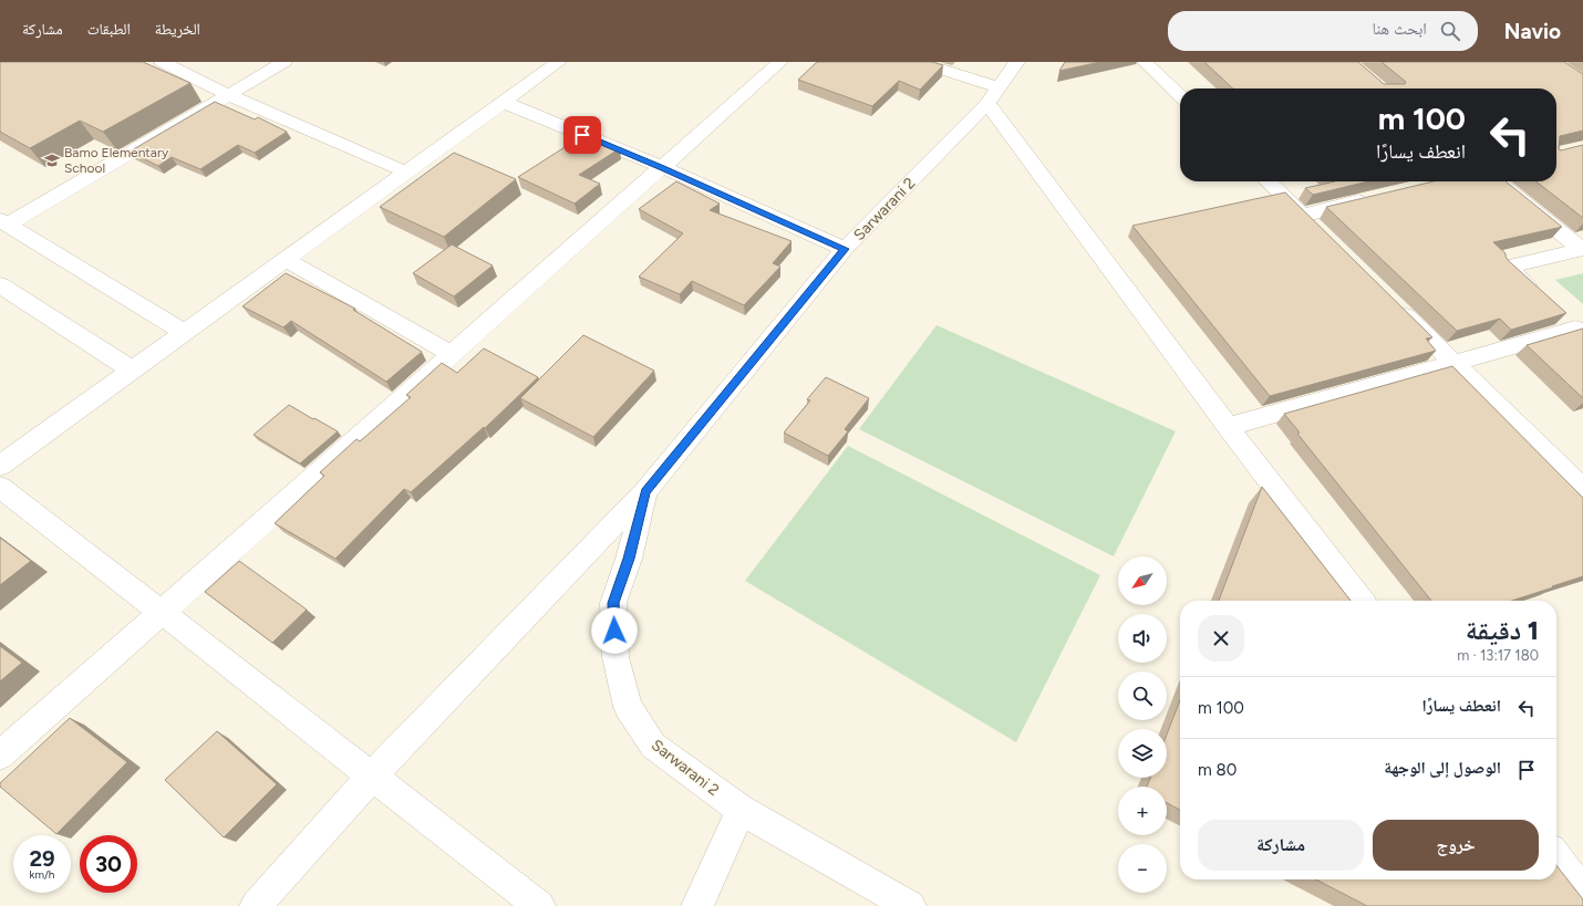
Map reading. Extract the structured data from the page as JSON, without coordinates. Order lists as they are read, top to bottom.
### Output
{
  "streets": {
    "street": ["Sarwarani 2"]
  },
  "places": {
    "school or university": ["Bamo Elementary School"]
  },
  "north": "bottom left",
  "page": {
    "header": "Navio",
    "search": "ابحث هنا",
    "nav": ["الخريطة", "الطبقات", "مشاركة"],
    "turn": ["100 m", "انعطف يسارًا"],
    "map_buttons": ["+", "−"],
    "heading": ["1 دقيقة", "180 m · 13:17"],
    "list": [
      {
        "name": "انعطف يسارًا",
        "value": "100 m"
      },
      {
        "name": "الوصول إلى الوجهة",
        "value": "80 m"
      }
    ],
    "buttons": ["خروج", "مشاركة"],
    "speed": "29 km/h",
    "limit": "30"
  }
}
